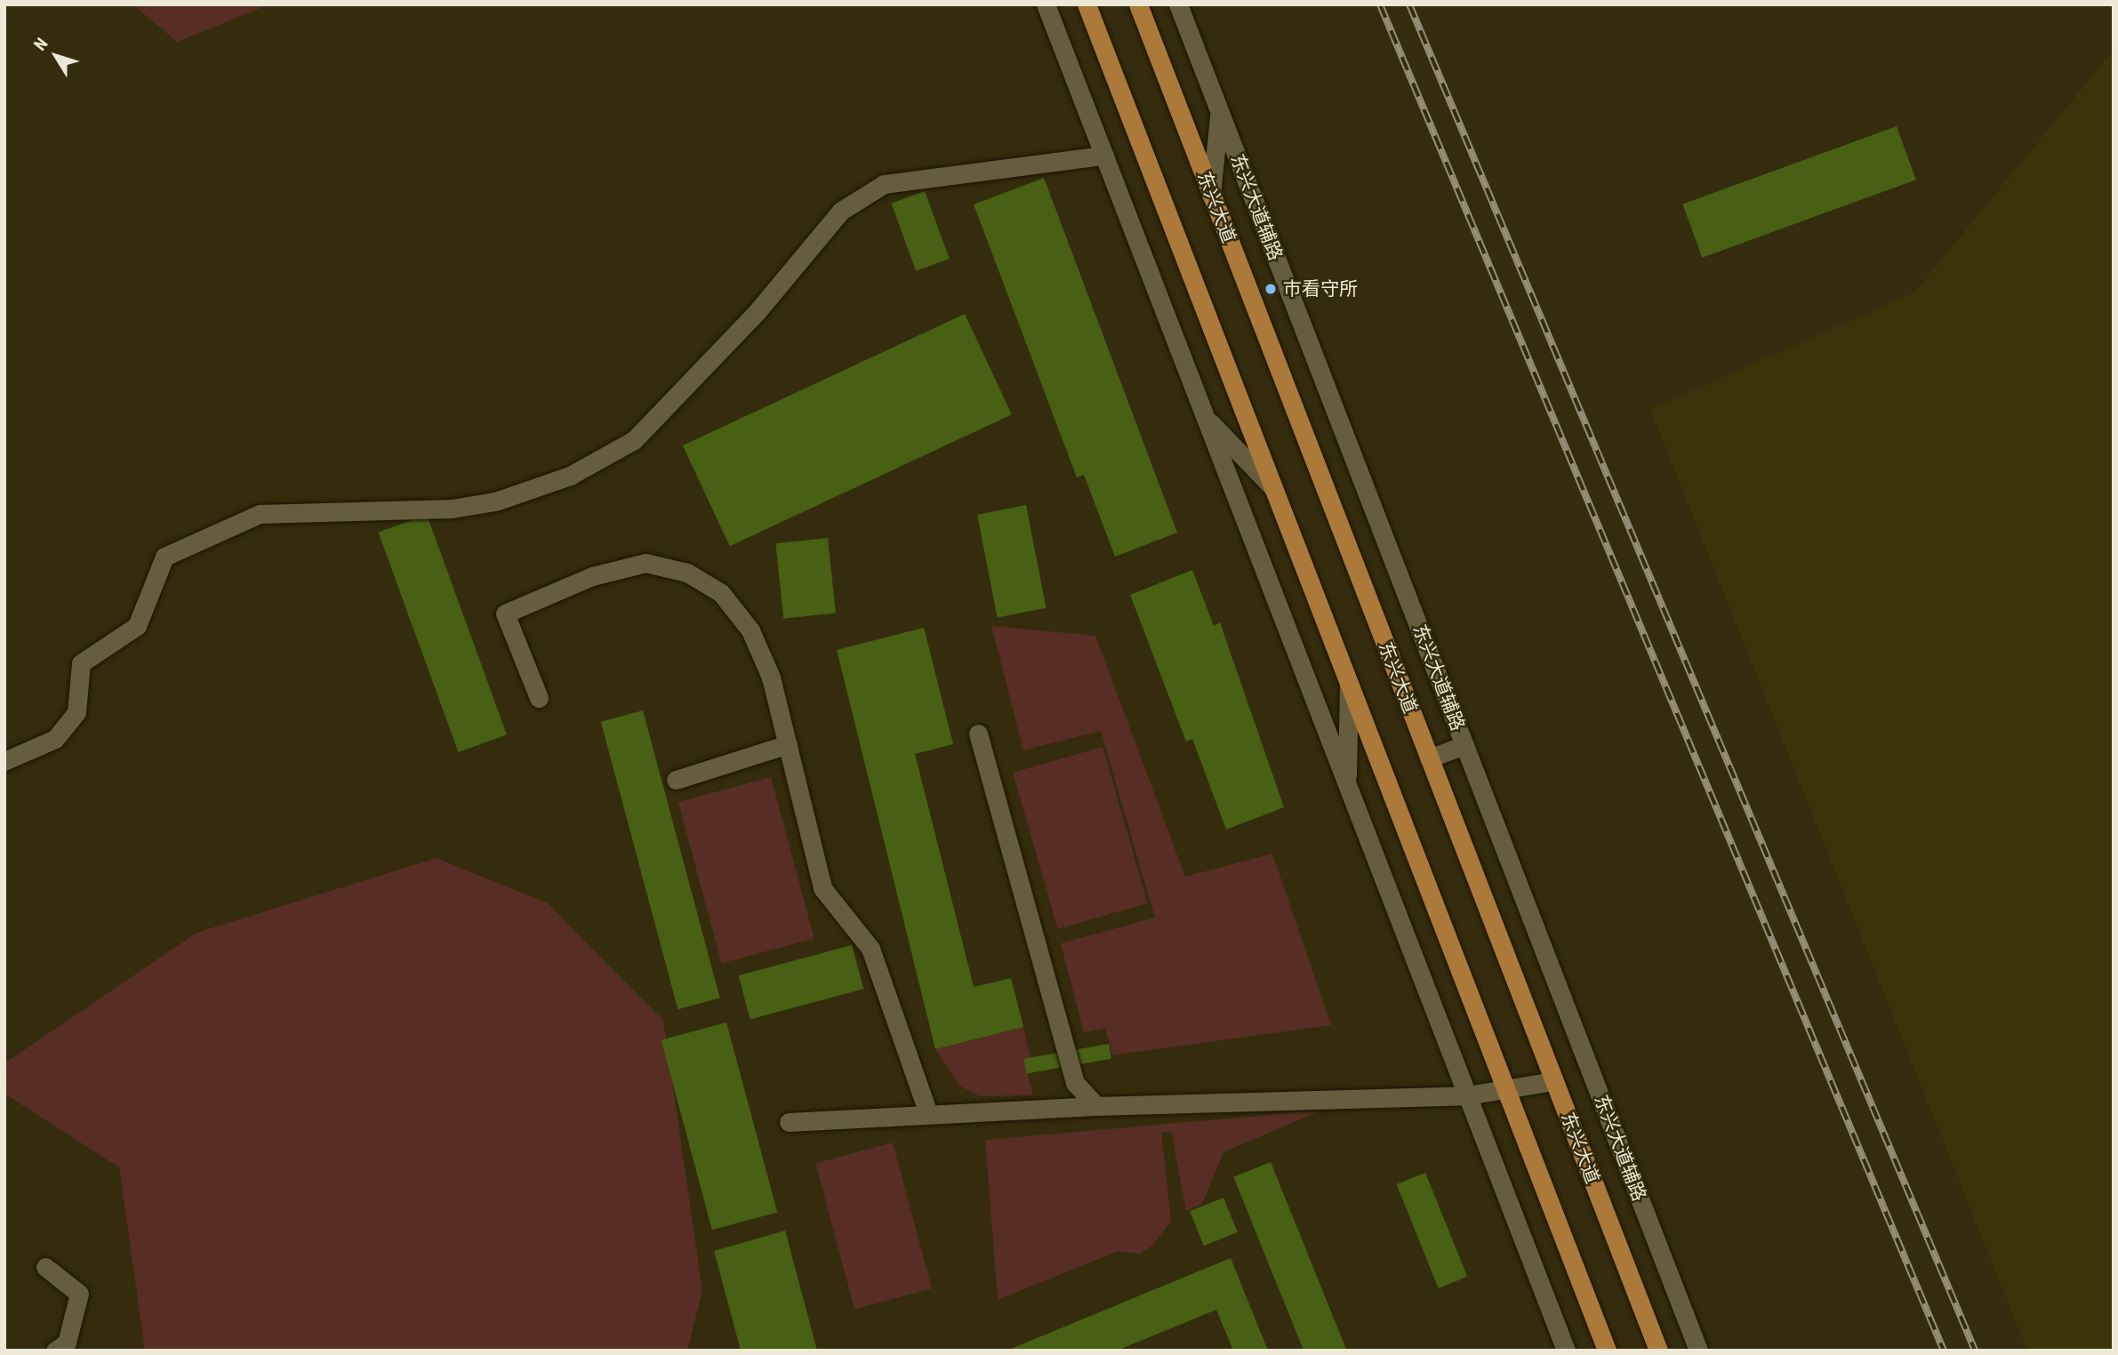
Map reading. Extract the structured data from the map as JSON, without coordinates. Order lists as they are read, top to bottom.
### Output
{
  "streets": {
    "main road": ["东兴大道"],
    "street": ["东兴大道辅路"]
  },
  "places": ["巿看守所"],
  "north": "top left"
}
